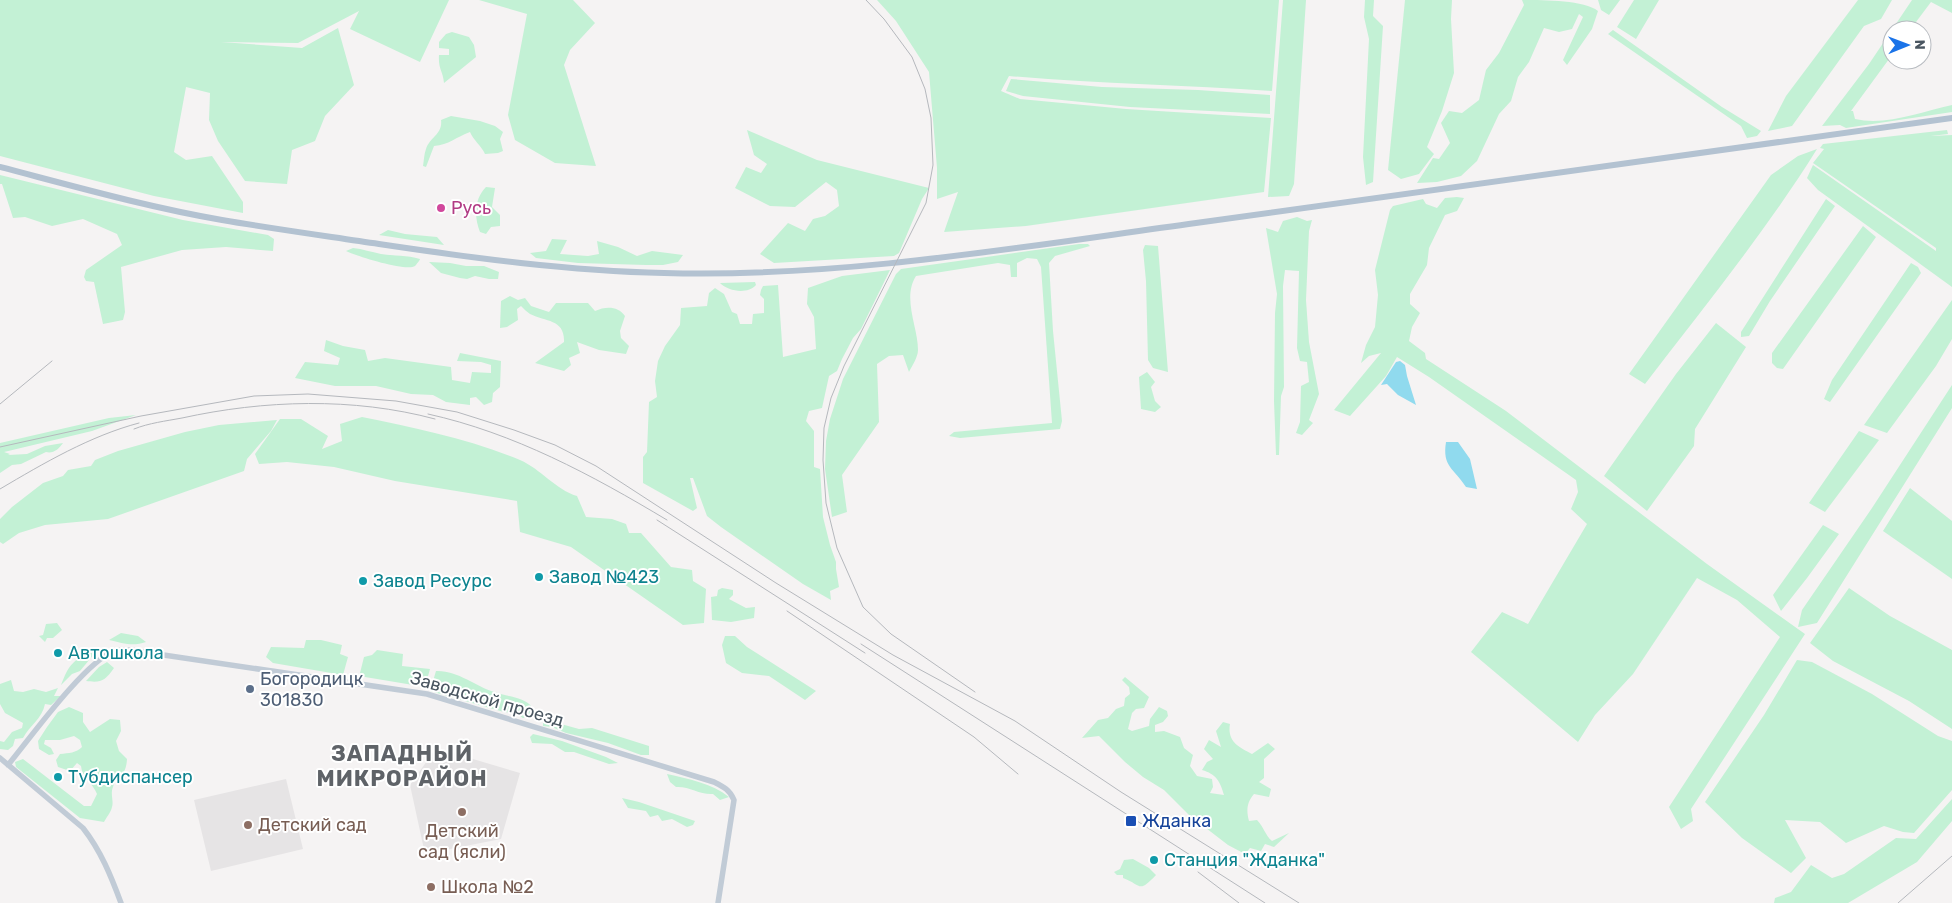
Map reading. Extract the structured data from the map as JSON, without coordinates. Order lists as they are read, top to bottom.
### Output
{
  "streets": {
    "street": ["Заводской проезд"]
  },
  "districts": ["ЗАПАДНЫЙ МИКРОРАЙОН"],
  "places": {
    "other": [
      "Русь",
      "Завод №423",
      "Завод Ресурс",
      "Автошкола",
      "Богородицк 301830",
      "Тубдиспансер",
      "Детский сад (ясли)",
      "Детский сад",
      "Станция \"Жданка\"",
      "Школа №2"
    ],
    "transit": ["Жданка"]
  },
  "north": "right"
}
